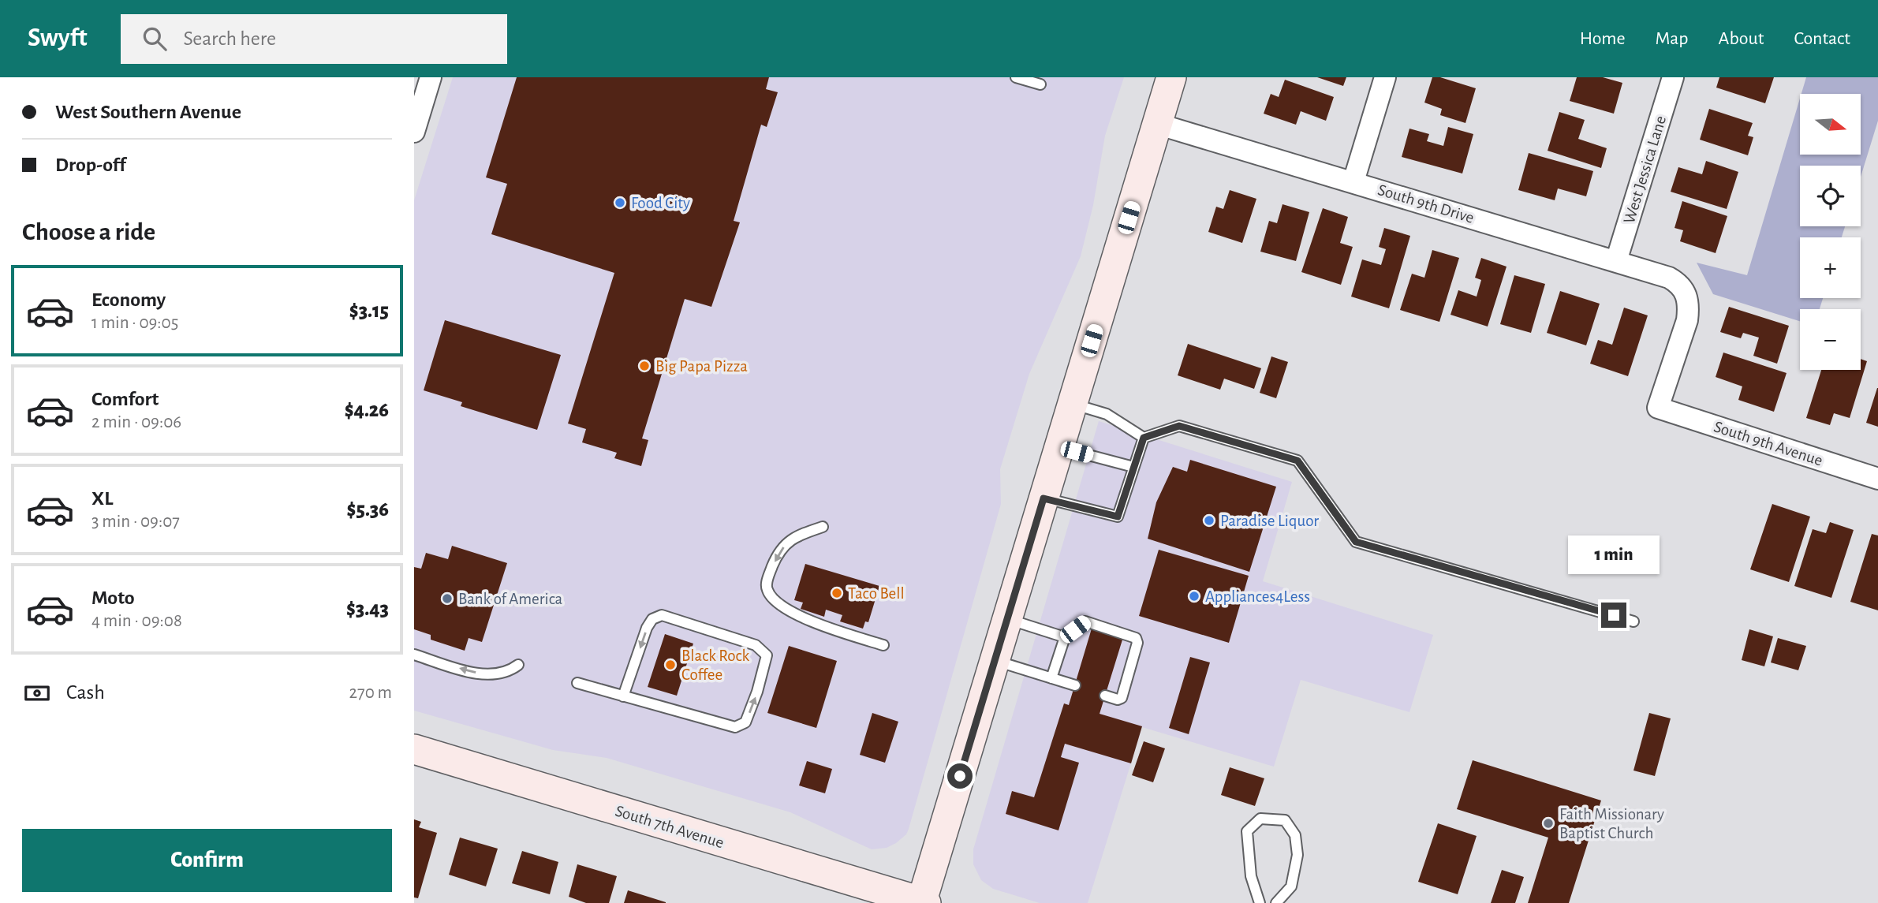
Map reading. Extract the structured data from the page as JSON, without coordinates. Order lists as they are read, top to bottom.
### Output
{
  "streets": {
    "main road": ["South 7th Avenue"],
    "street": ["West Jessica Lane", "South 9th Drive", "South 9th Avenue"]
  },
  "crossings": [
    ["West Jessica Lane", "South 9th Drive"],
    ["South 9th Drive", "South 9th Avenue"]
  ],
  "places": [
    "Food City",
    "Big Papa Pizza",
    "Paradise Liquor",
    "Taco Bell",
    "Appliances4Less",
    "Bank of America",
    "Black Rock Coffee",
    "Faith Missionary Baptist Church"
  ],
  "north": "right",
  "page": {
    "header": "Swyft",
    "search": "Search here",
    "nav": [
      "Home",
      "Map",
      "About",
      "Contact"
    ],
    "banner": ["West Southern Avenue", "Drop-off"],
    "map_buttons": ["+", "−"],
    "heading": "Choose a ride",
    "list": [
      {
        "name": "Economy",
        "note": "1 min · 09:05",
        "value": "$3.15"
      },
      {
        "name": "Comfort",
        "note": "2 min · 09:06",
        "value": "$4.26"
      },
      {
        "name": "XL",
        "note": "3 min · 09:07",
        "value": "$5.36"
      },
      {
        "name": "Moto",
        "note": "4 min · 09:08",
        "value": "$3.43"
      }
    ],
    "bubble": "1 min",
    "pay": ["Cash", "270 m"],
    "buttons": "Confirm"
  }
}
